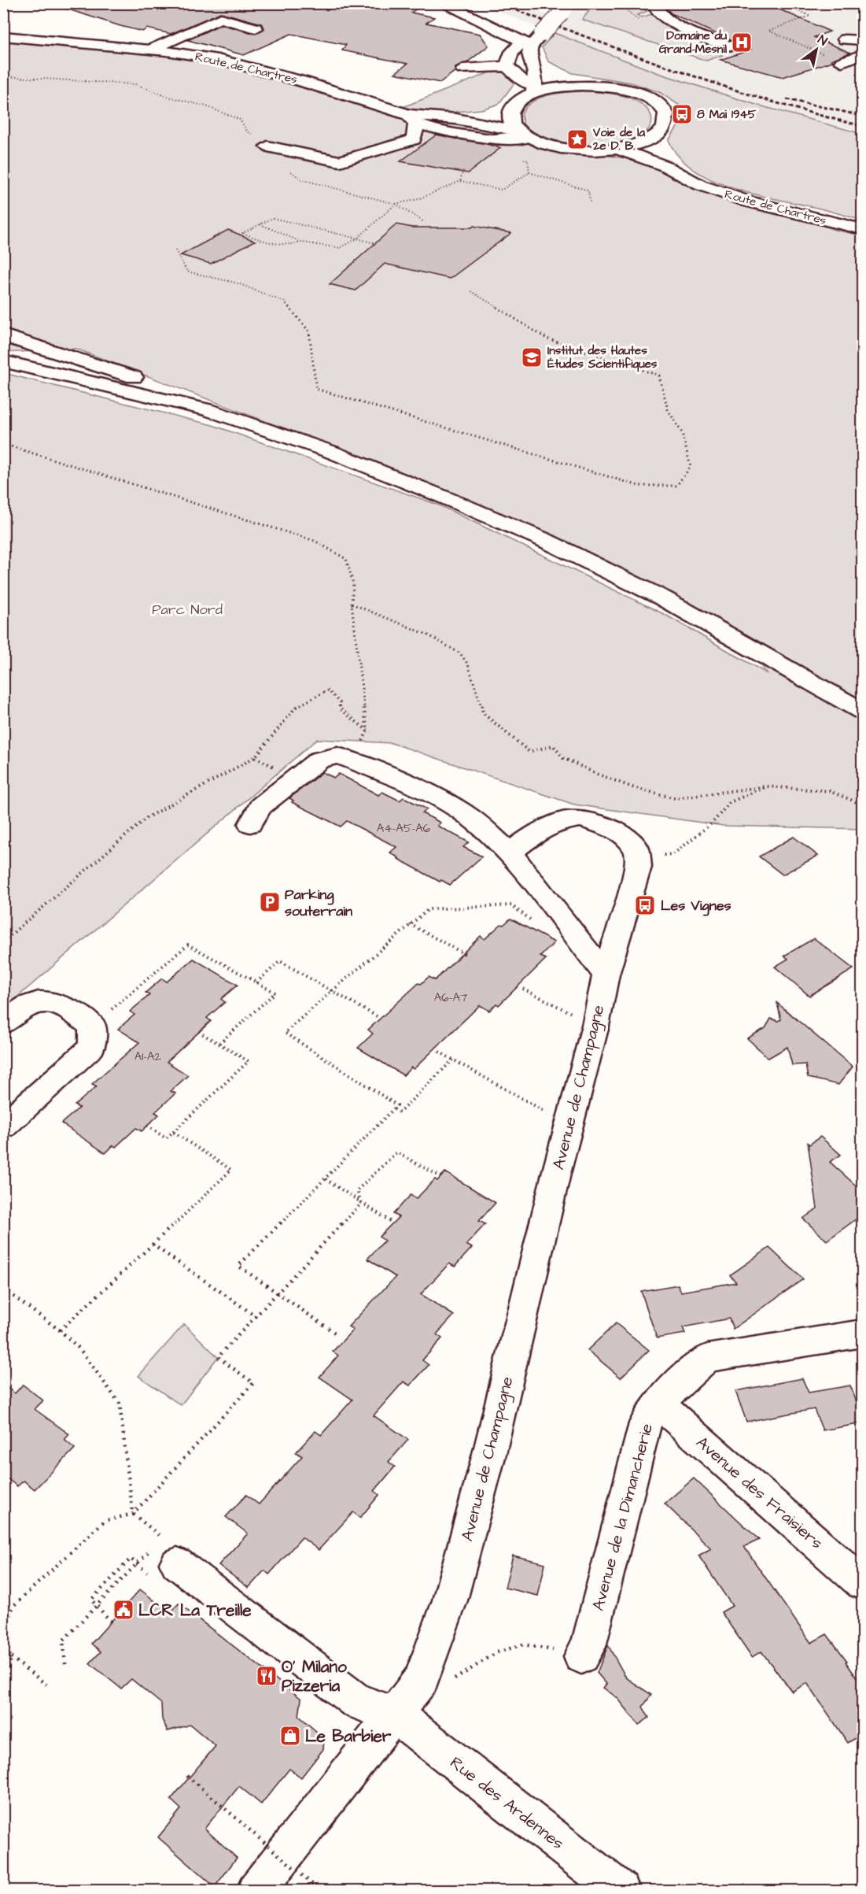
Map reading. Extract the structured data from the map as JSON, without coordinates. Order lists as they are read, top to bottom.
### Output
{
  "streets": {
    "main road": [
      "Route de Chartres",
      "Avenue de Champagne",
      "Avenue des Fraisiers",
      "Avenue de la Dimancherie",
      "Rue des Ardennes"
    ]
  },
  "crossings": [
    ["Avenue de Champagne", "Rue des Ardennes"],
    ["Avenue des Fraisiers", "Avenue de la Dimancherie"]
  ],
  "parks": ["Parc Nord"],
  "places": {
    "hospital": ["Domaine du Grand-Mesnil"],
    "bus stop": ["8 Mai 1945", "Les Vignes"],
    "place": ["Voie de la 2e D. B."],
    "school or university": ["Institut des Hautes Études Scientifiques"],
    "parking": ["Parking souterrain"],
    "public building": ["LCR La Treille"],
    "restaurant": ["O' Milano Pizzeria"],
    "shop": ["Le Barbier"]
  },
  "house_numbers": ["A4-A5-A6", "A6-A7", "A1-A2"],
  "north": "top right"
}
